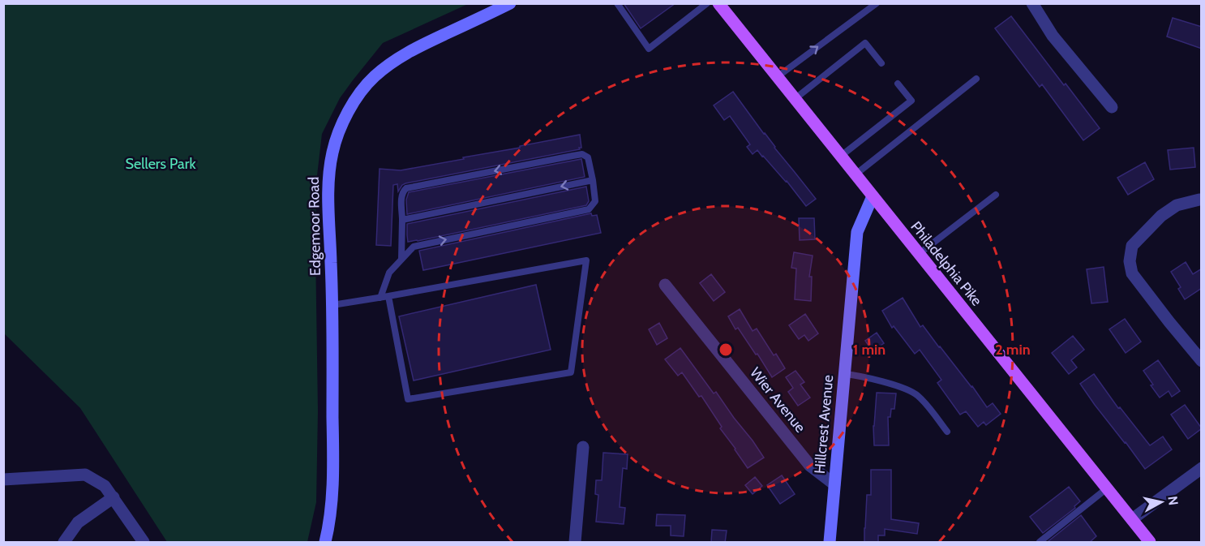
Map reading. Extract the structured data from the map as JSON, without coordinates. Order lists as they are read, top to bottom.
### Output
{
  "streets": {
    "main road": ["Edgemoor Road", "Philadelphia Pike", "Hillcrest Avenue"],
    "street": ["Wier Avenue"]
  },
  "crossings": [
    ["Philadelphia Pike", "Hillcrest Avenue"],
    ["Wier Avenue", "Hillcrest Avenue"]
  ],
  "parks": ["Sellers Park"],
  "north": "right",
  "rings": ["1 min", "2 min"]
}
